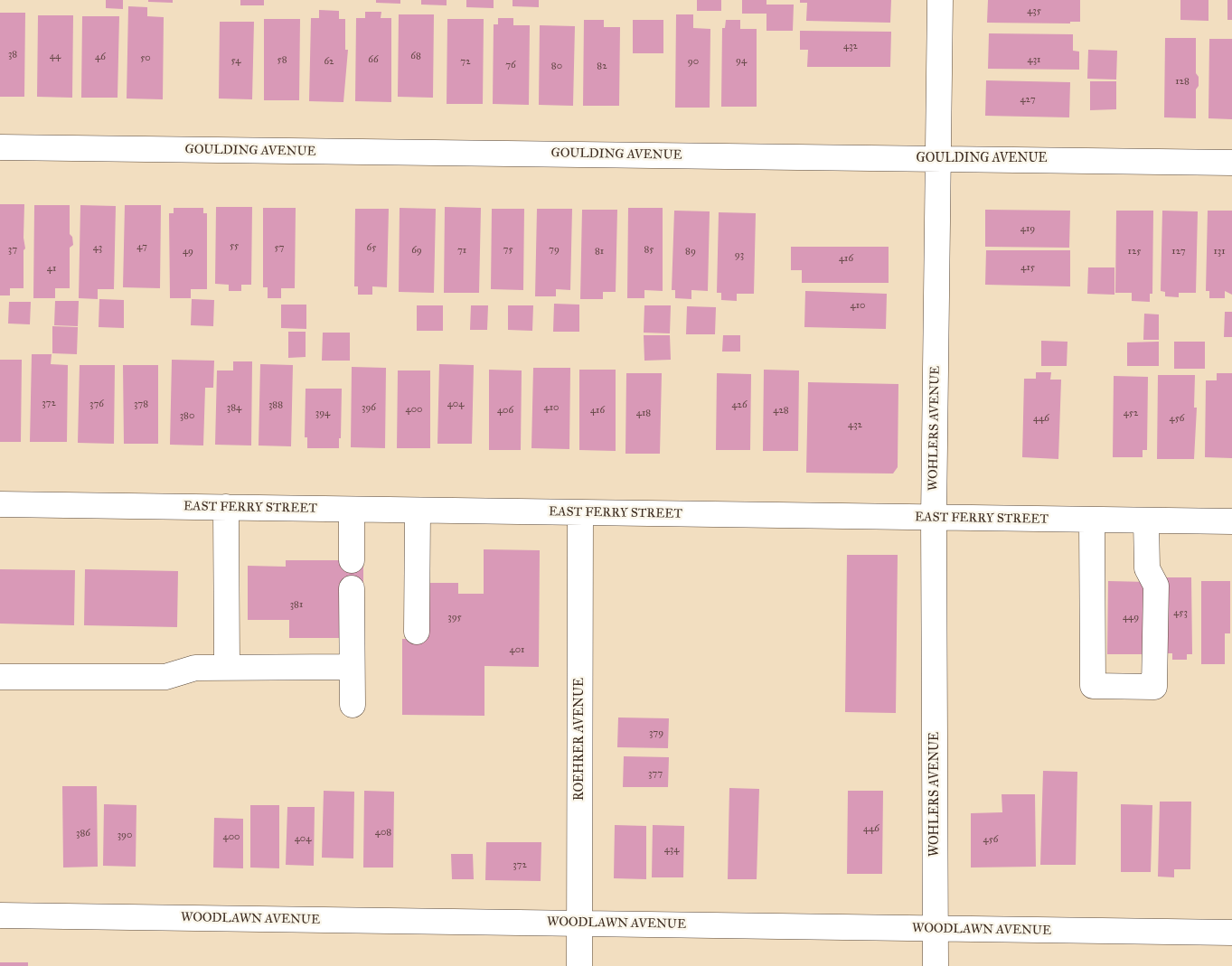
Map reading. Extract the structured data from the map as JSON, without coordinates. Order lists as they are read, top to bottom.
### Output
{
  "streets": {
    "street": [
      "GOULDING AVENUE",
      "WOHLERS AVENUE",
      "EAST FERRY STREET",
      "ROEHRER AVENUE",
      "WOODLAWN AVENUE"
    ]
  },
  "crossings": [
    ["GOULDING AVENUE", "WOHLERS AVENUE"],
    ["WOHLERS AVENUE", "EAST FERRY STREET"],
    ["WOHLERS AVENUE", "WOODLAWN AVENUE"],
    ["EAST FERRY STREET", "ROEHRER AVENUE"],
    ["ROEHRER AVENUE", "WOODLAWN AVENUE"]
  ],
  "house_numbers": [
    "435",
    "432",
    "38",
    "44",
    "68",
    "46",
    "50",
    "58",
    "66",
    "431",
    "54",
    "94",
    "62",
    "72",
    "90",
    "76",
    "80",
    "82",
    "128",
    "427",
    "419",
    "55",
    "47",
    "43",
    "57",
    "65",
    "37",
    "75",
    "79",
    "85",
    "69",
    "71",
    "49",
    "81",
    "89",
    "125",
    "127",
    "131",
    "93",
    "416",
    "415",
    "41",
    "410",
    "372",
    "376",
    "378",
    "404",
    "388",
    "426",
    "384",
    "396",
    "410",
    "400",
    "406",
    "416",
    "428",
    "394",
    "418",
    "452",
    "380",
    "446",
    "456",
    "432",
    "381",
    "453",
    "395",
    "449",
    "401",
    "379",
    "377",
    "446",
    "408",
    "386",
    "390",
    "400",
    "404",
    "456",
    "434",
    "372"
  ]
}
